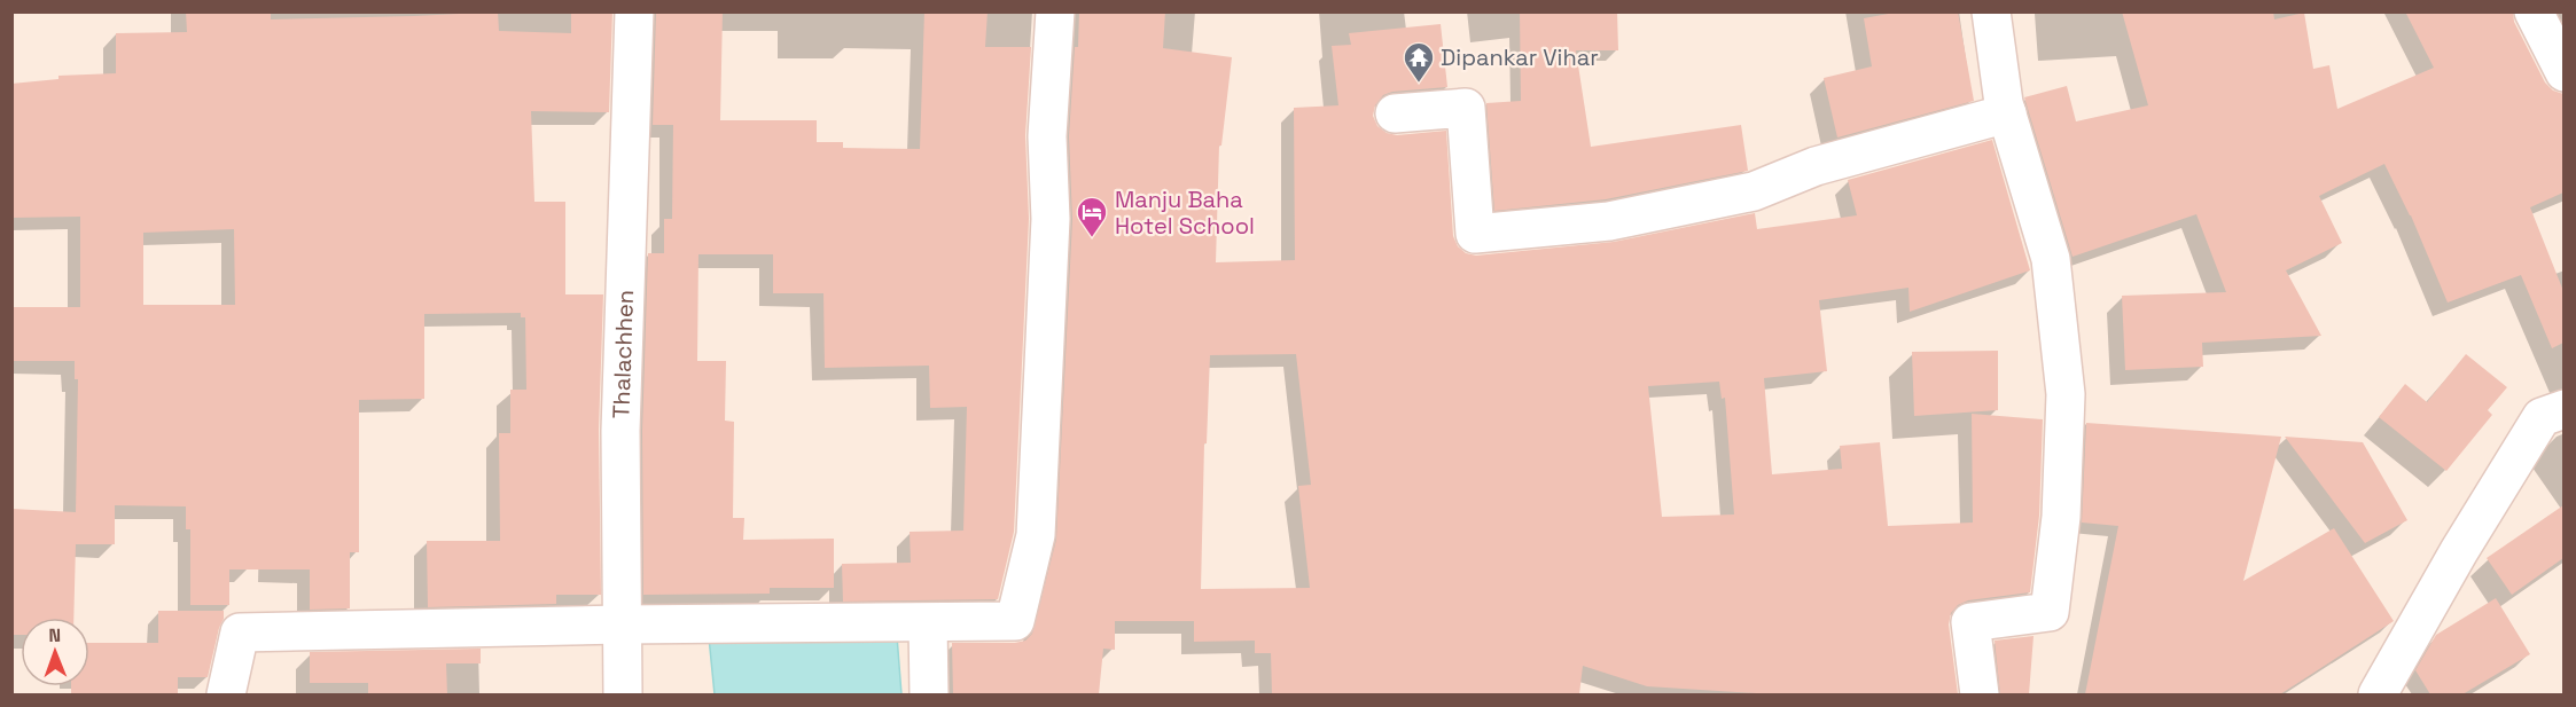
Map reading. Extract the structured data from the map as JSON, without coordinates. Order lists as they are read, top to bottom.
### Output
{
  "streets": {
    "street": ["Thalachhen"]
  },
  "places": {
    "temple": ["Dipankar Vihar"],
    "hotel": ["Manju Baha Hotel School"]
  },
  "north": "top"
}
